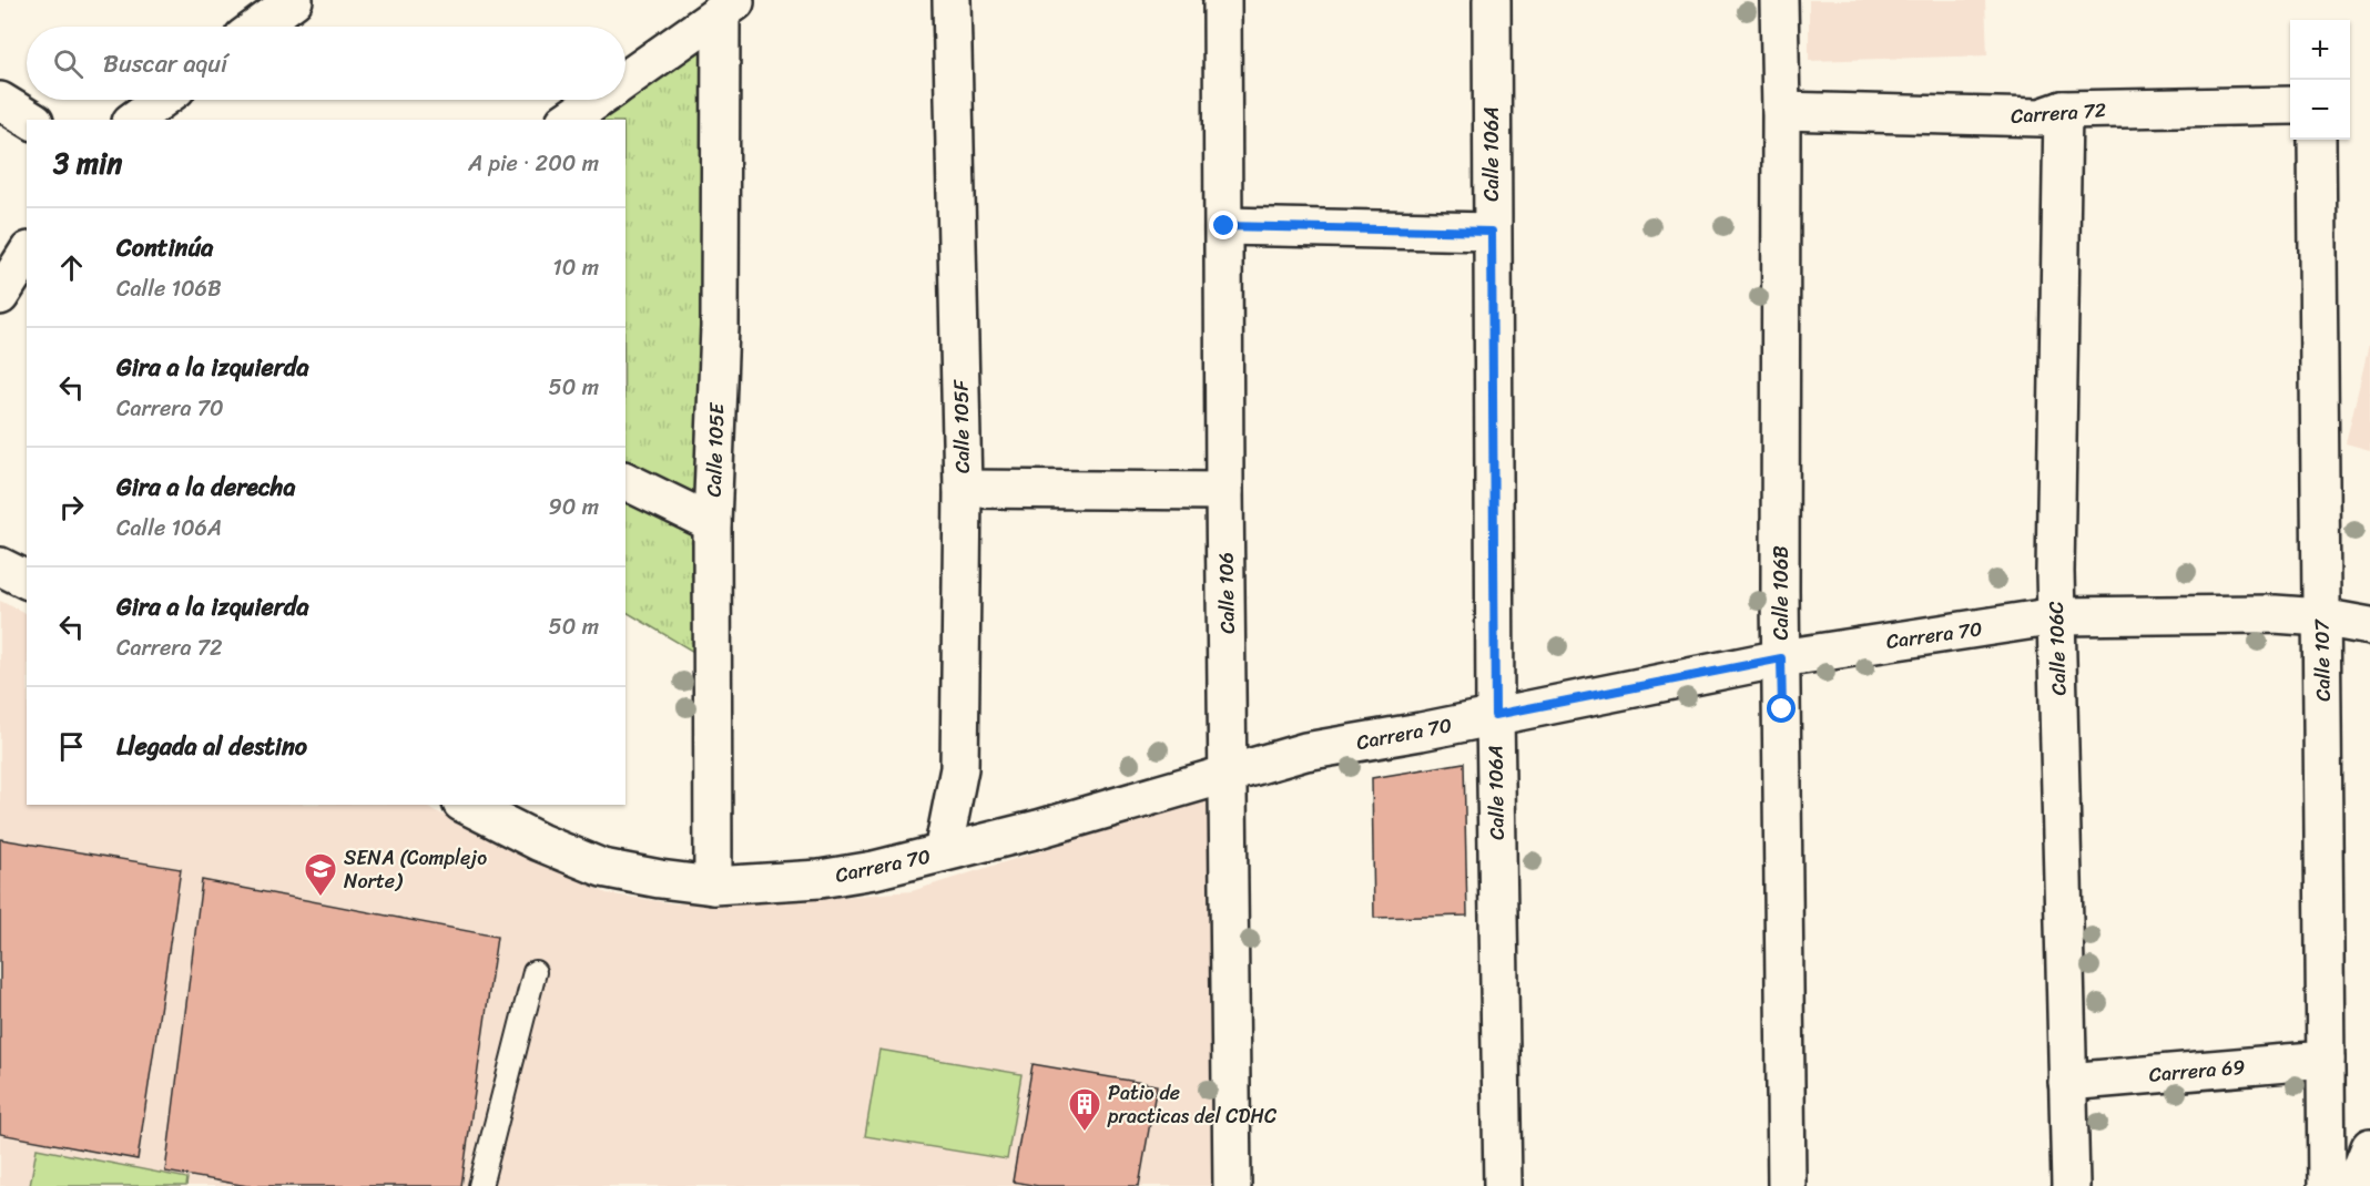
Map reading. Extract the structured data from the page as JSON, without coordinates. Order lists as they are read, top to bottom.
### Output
{
  "streets": {
    "street": [
      "Carrera 72",
      "Calle 106A",
      "Calle 105F",
      "Calle 105E",
      "Calle 106",
      "Calle 106B",
      "Carrera 70",
      "Calle 106C",
      "Calle 107",
      "Carrera 69"
    ]
  },
  "crossings": [
    ["Carrera 72", "Calle 106B"],
    ["Carrera 72", "Calle 106C"],
    ["Calle 106A", "Carrera 70"],
    ["Calle 105F", "Carrera 70"],
    ["Calle 105E", "Carrera 70"],
    ["Calle 106", "Carrera 70"],
    ["Calle 106B", "Carrera 70"],
    ["Carrera 70", "Calle 106C"],
    ["Carrera 70", "Calle 107"],
    ["Calle 106C", "Carrera 69"],
    ["Calle 107", "Carrera 69"]
  ],
  "places": {
    "school or university": ["SENA (Complejo Norte)"],
    "building": ["Patio de practicas del CDHC"]
  },
  "page": {
    "map_buttons": ["+", "−"],
    "search": "Buscar aquí",
    "heading": ["3 min", "A pie · 200 m"],
    "list": [
      ["Continúa", "Calle 106B", "10 m"],
      ["Gira a la izquierda", "Carrera 70", "50 m"],
      ["Gira a la derecha", "Calle 106A", "90 m"],
      ["Gira a la izquierda", "Carrera 72", "50 m"],
      "Llegada al destino"
    ]
  }
}
